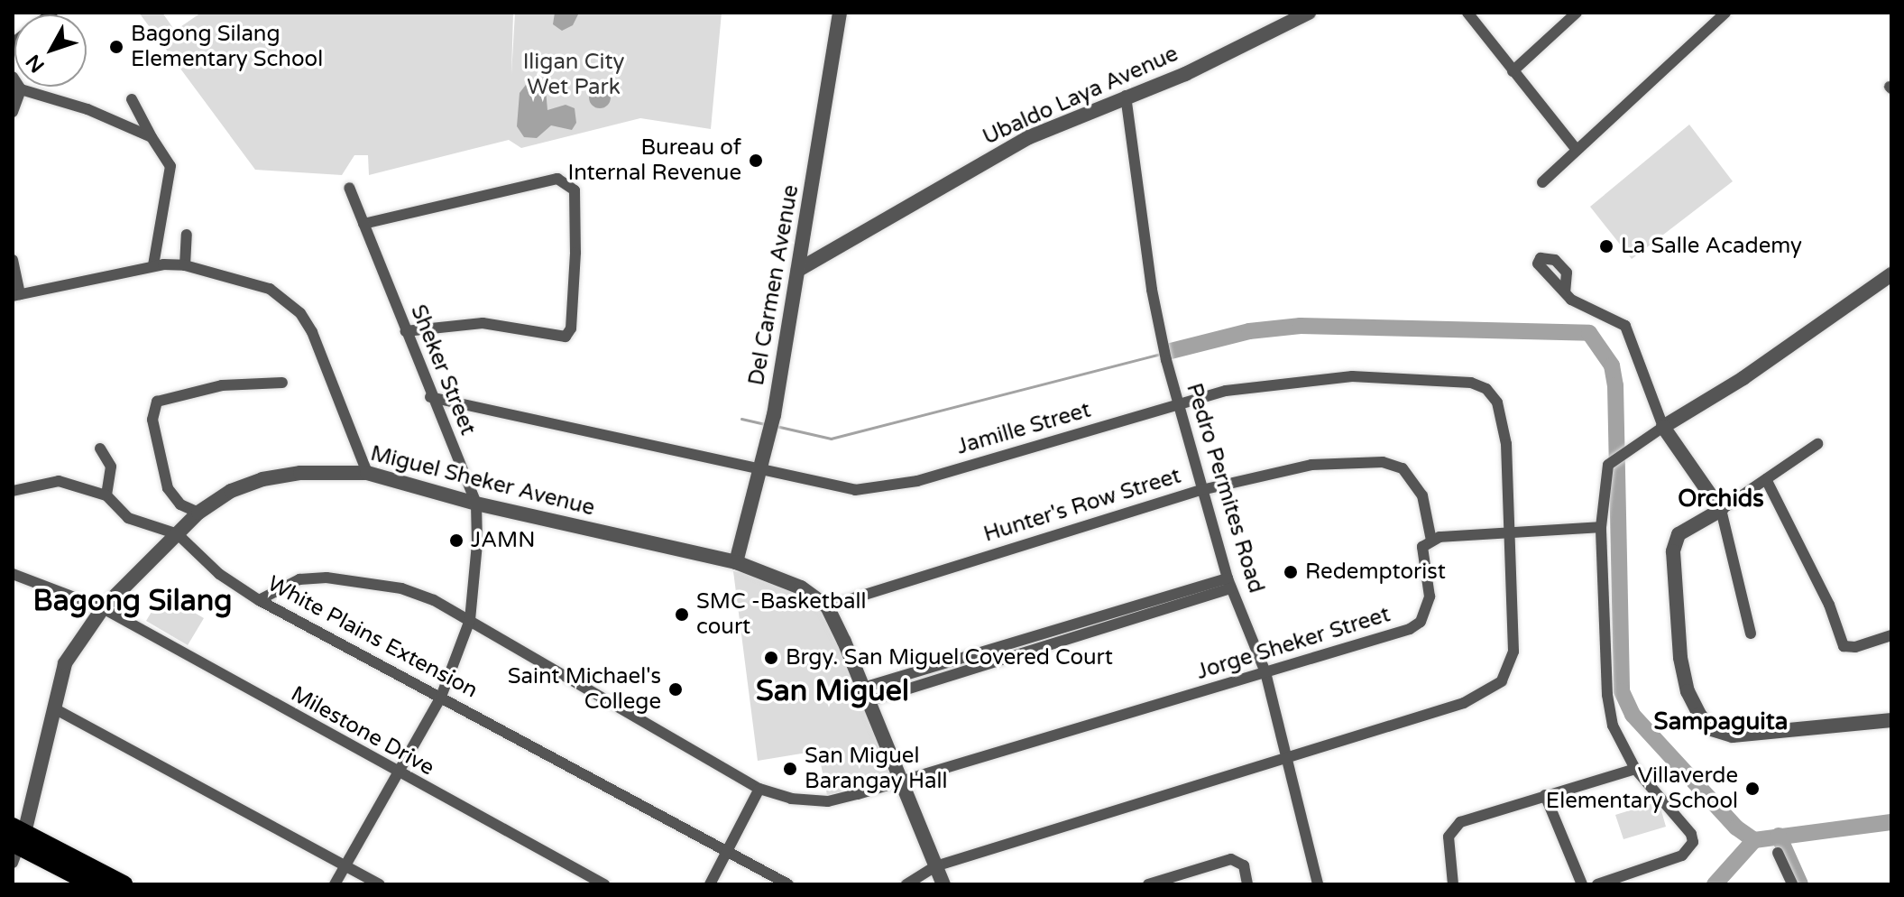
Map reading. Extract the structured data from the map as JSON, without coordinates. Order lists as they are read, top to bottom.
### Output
{
  "streets": {
    "street": [
      "Ubaldo Laya Avenue",
      "Del Carmen Avenue",
      "Sheker Street",
      "Jamille Street",
      "Miguel Sheker Avenue",
      "Pedro Permites Road",
      "Hunter's Row Street",
      "White Plains Extension",
      "Jorge Sheker Street",
      "Milestone Drive"
    ]
  },
  "crossings": [
    ["Ubaldo Laya Avenue", "Del Carmen Avenue"],
    ["Ubaldo Laya Avenue", "Pedro Permites Road"],
    ["Del Carmen Avenue", "Jamille Street"],
    ["Del Carmen Avenue", "Miguel Sheker Avenue"],
    ["Sheker Street", "Jamille Street"],
    ["Sheker Street", "Miguel Sheker Avenue"],
    ["Sheker Street", "White Plains Extension"],
    ["Sheker Street", "Jorge Sheker Street"],
    ["Sheker Street", "Milestone Drive"],
    ["Jamille Street", "Pedro Permites Road"],
    ["Miguel Sheker Avenue", "Hunter's Row Street"],
    ["Miguel Sheker Avenue", "White Plains Extension"],
    ["Miguel Sheker Avenue", "Milestone Drive"],
    ["Pedro Permites Road", "Hunter's Row Street"],
    ["Pedro Permites Road", "Jorge Sheker Street"],
    ["Hunter's Row Street", "Jorge Sheker Street"],
    ["White Plains Extension", "Jorge Sheker Street"]
  ],
  "districts": [
    "Orchids",
    "Bagong Silang",
    "San Miguel",
    "Sampaguita"
  ],
  "parks": ["Iligan City Wet Park"],
  "places": [
    "Bagong Silang Elementary School",
    "Bureau of Internal Revenue",
    "La Salle Academy",
    "JAMN",
    "Redemptorist",
    "SMC -Basketball court",
    "Brgy. San Miguel Covered Court",
    "Saint Michael's College",
    "San Miguel Barangay Hall",
    "Villaverde Elementary School"
  ],
  "north": "bottom left"
}
